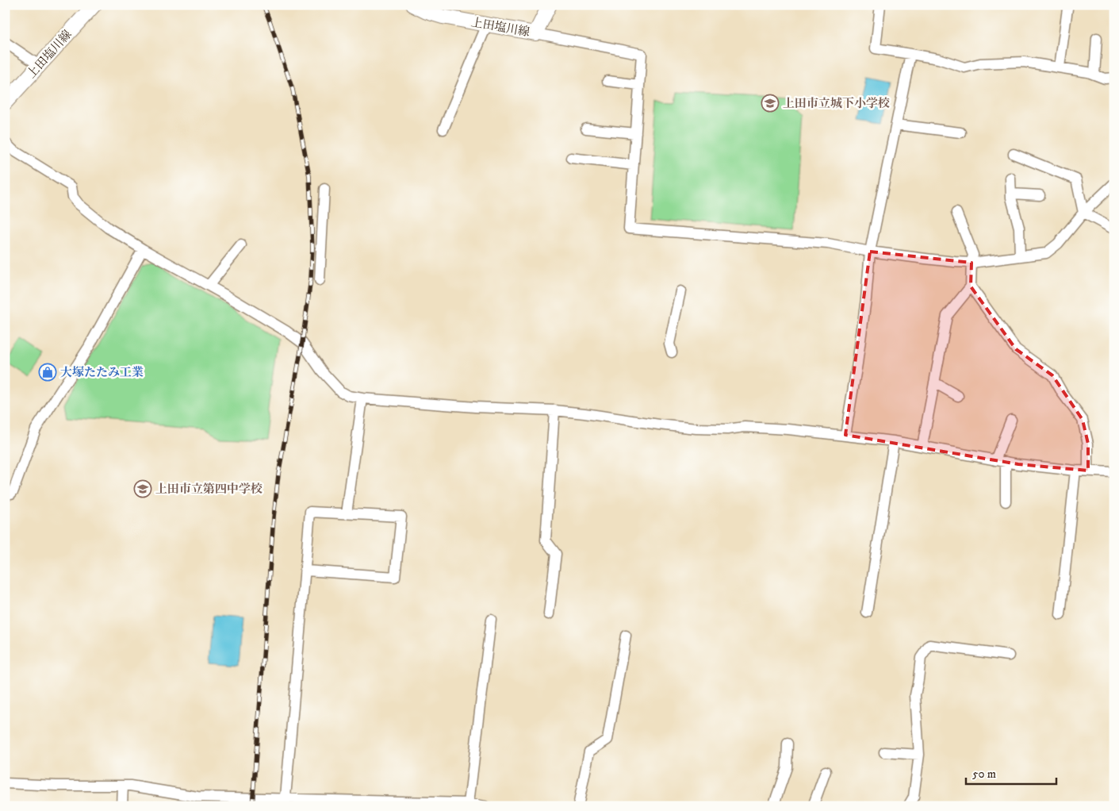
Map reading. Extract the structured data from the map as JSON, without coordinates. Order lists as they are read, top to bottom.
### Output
{
  "streets": {
    "main road": ["上田塩川線"]
  },
  "places": {
    "school or university": ["上田市立城下小学校", "上田市立第四中学校"],
    "shop": ["大塚たたみ工業"]
  },
  "scale_bar": "50 m"
}
